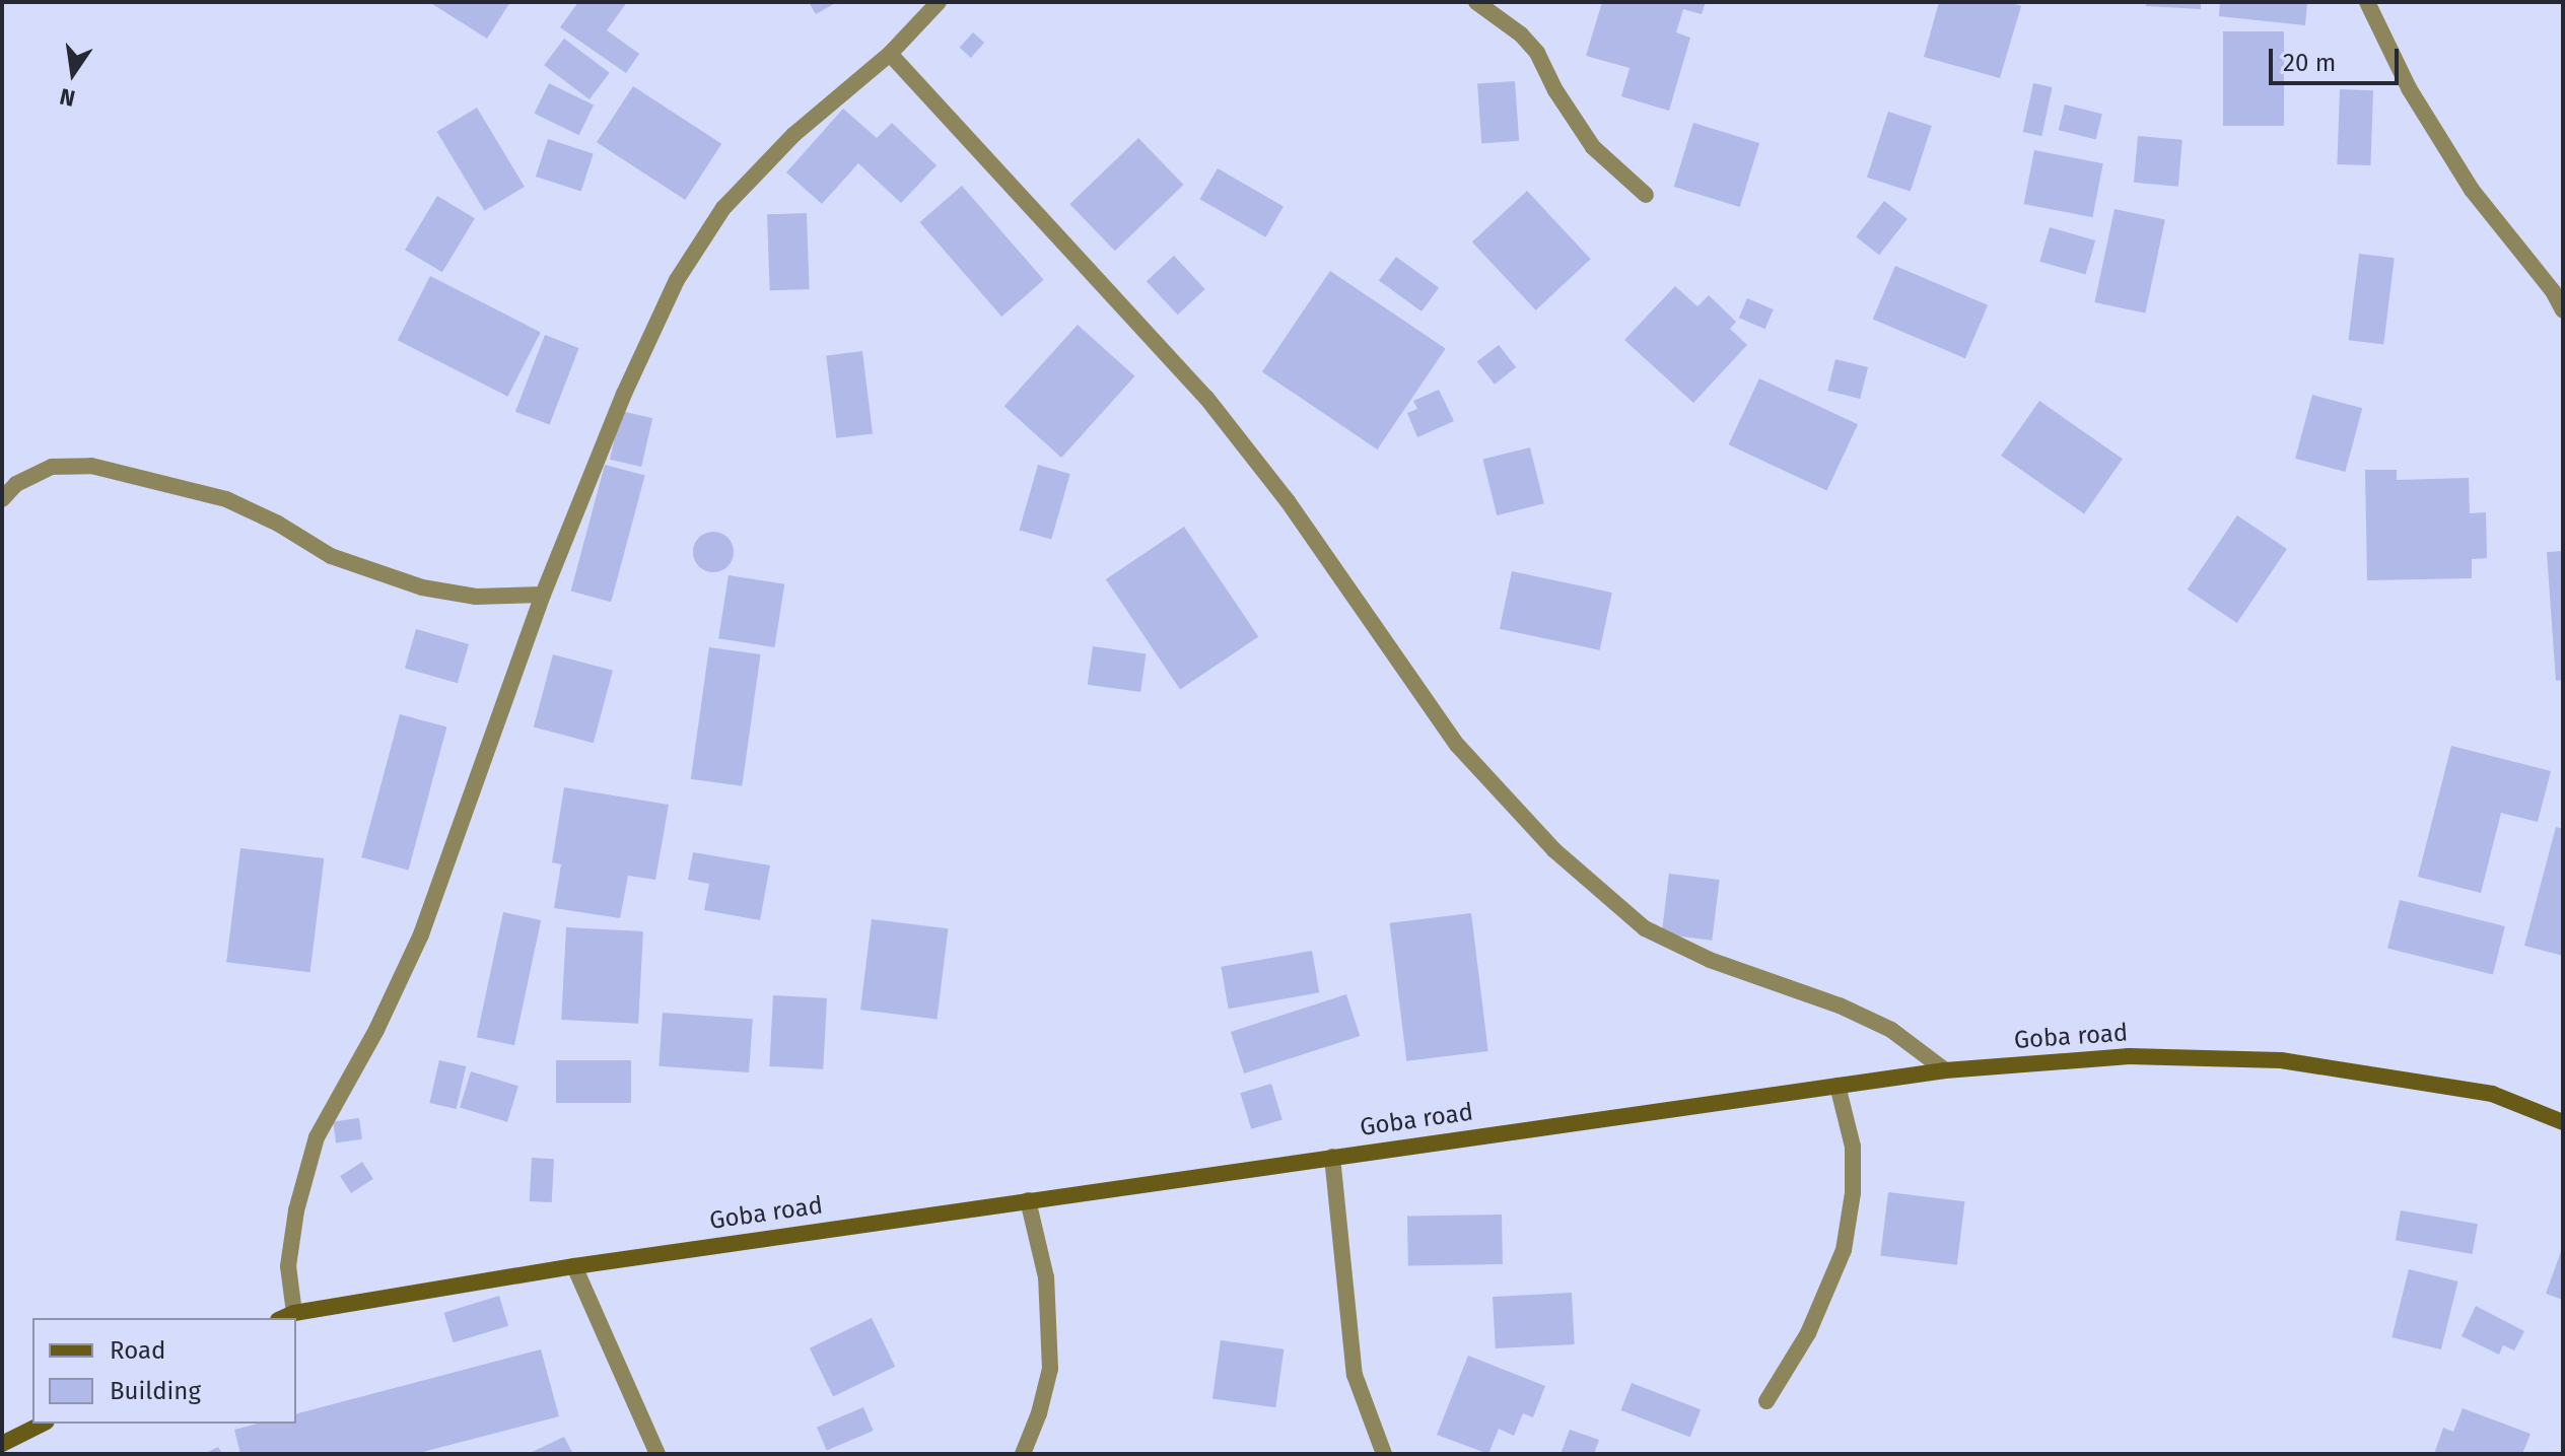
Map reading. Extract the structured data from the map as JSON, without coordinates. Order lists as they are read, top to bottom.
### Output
{
  "streets": {
    "street": ["Goba road"]
  },
  "legend": ["Road", "Building"],
  "scale_bar": "20 m",
  "north": "bottom"
}
